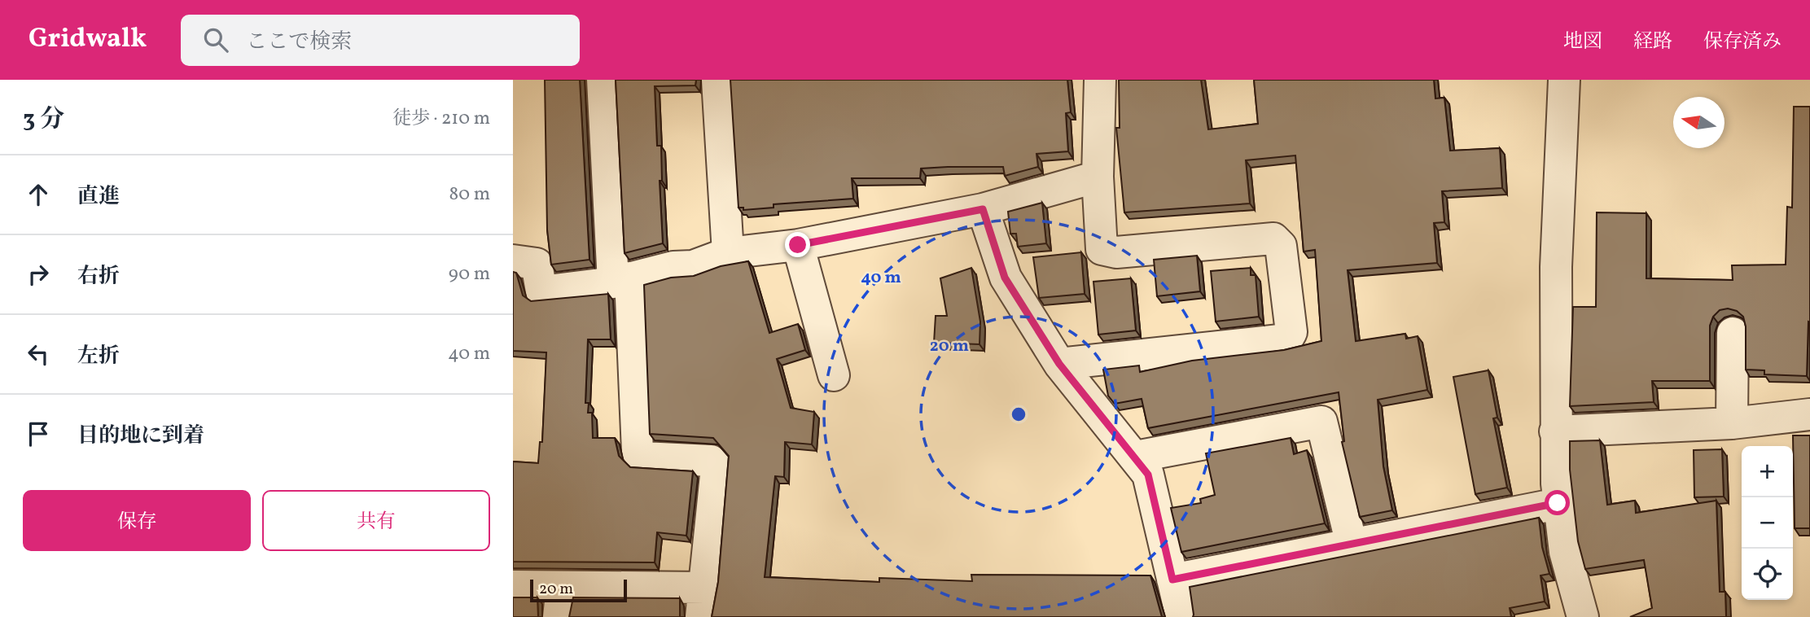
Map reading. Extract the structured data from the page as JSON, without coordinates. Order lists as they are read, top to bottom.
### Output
{
  "scale_bar": "20 m",
  "north": "left",
  "page": {
    "header": "Gridwalk",
    "search": "ここで検索",
    "nav": ["地図", "経路", "保存済み"],
    "heading": ["3 分", "徒歩 · 210 m"],
    "list": [
      ["直進", "80 m"],
      ["右折", "90 m"],
      ["左折", "40 m"],
      "目的地に到着"
    ],
    "map_buttons": ["+", "−"],
    "buttons": ["保存", "共有"],
    "scale": "20 m"
  },
  "rings": ["40 m", "20 m"]
}
